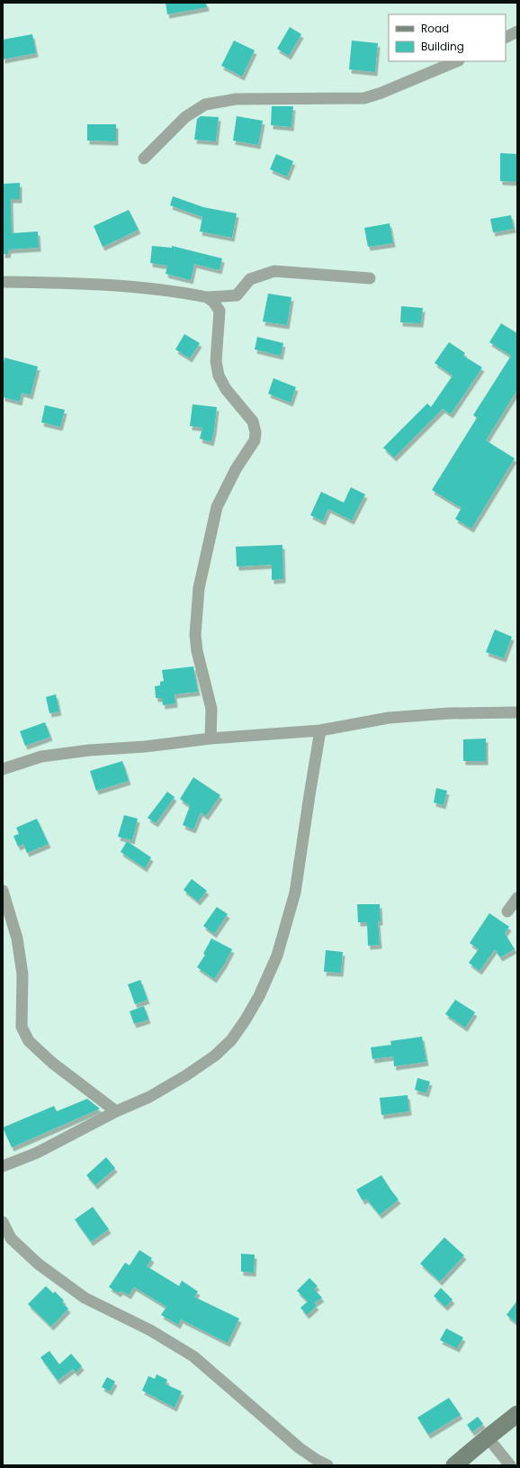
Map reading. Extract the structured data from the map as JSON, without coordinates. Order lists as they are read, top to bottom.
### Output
{
  "legend": ["Road", "Building"]
}
